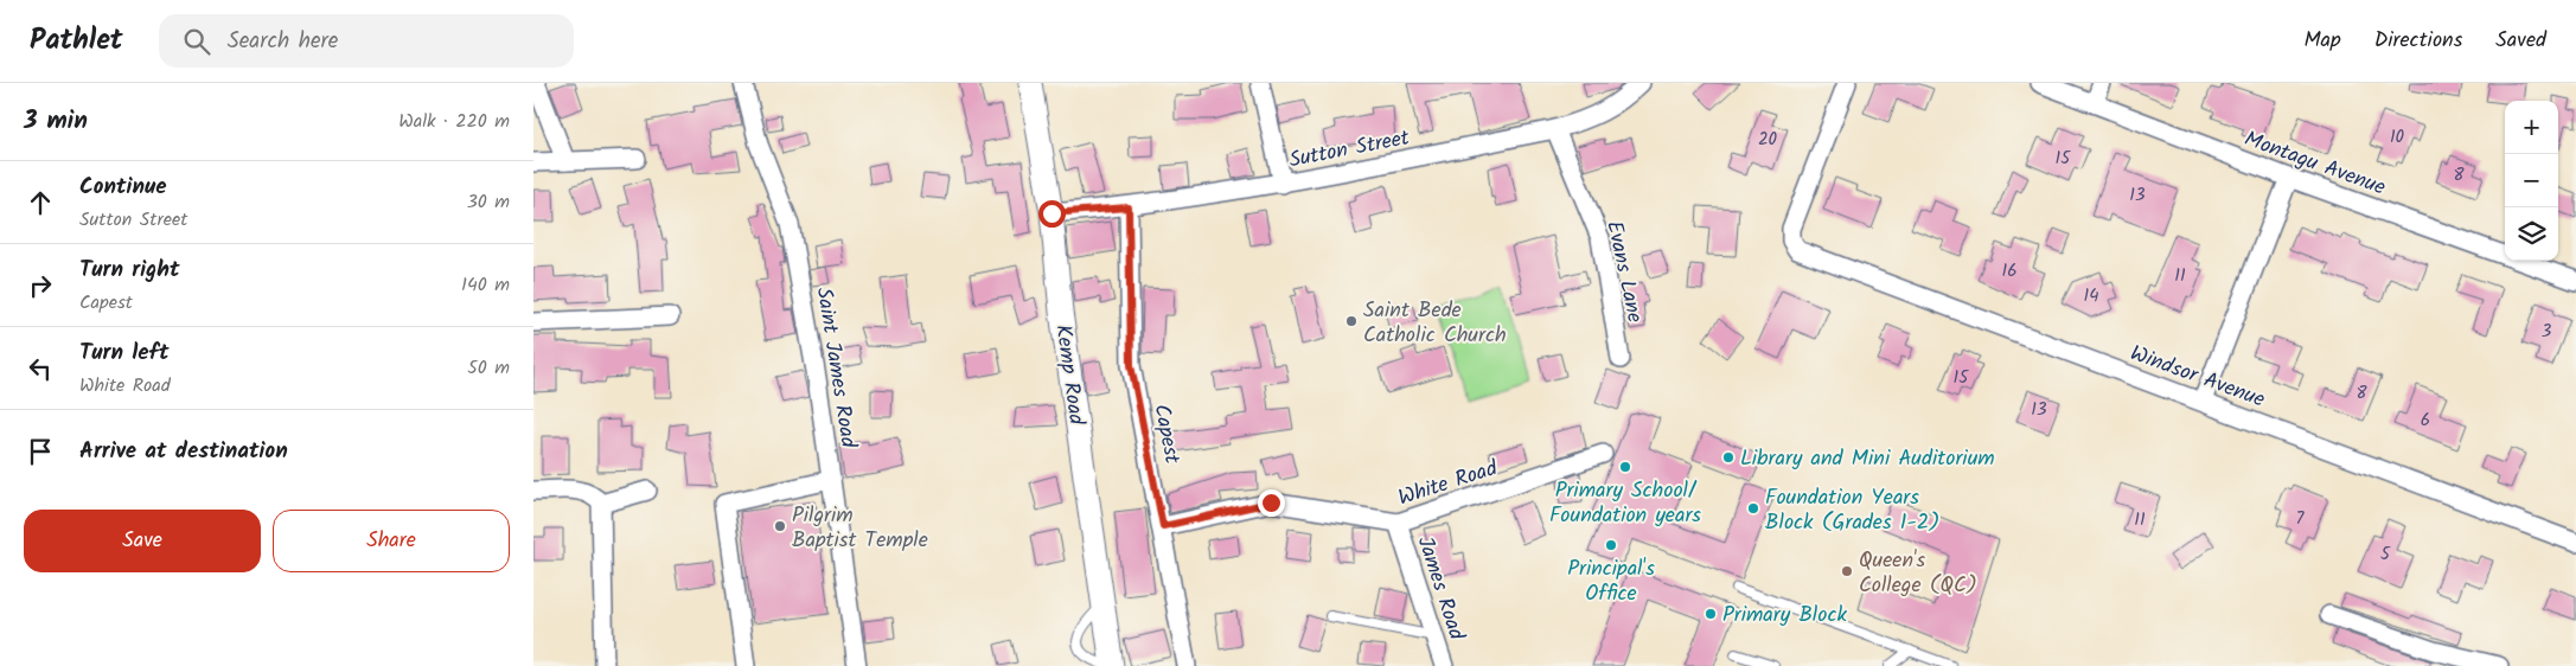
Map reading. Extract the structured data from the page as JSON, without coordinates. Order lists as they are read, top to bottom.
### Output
{
  "streets": {
    "street": [
      "Sutton Street",
      "Montagu Avenue",
      "Evans Lane",
      "Saint James Road",
      "Kemp Road",
      "Windsor Avenue",
      "Capest",
      "White Road",
      "James Road"
    ]
  },
  "crossings": [
    ["Sutton Street", "Evans Lane"],
    ["Sutton Street", "Kemp Road"],
    ["Sutton Street", "Capest"],
    ["Capest", "White Road"],
    ["White Road", "James Road"]
  ],
  "places": [
    "Saint Bede Catholic Church",
    "Library and Mini Auditorium",
    "Primary School/ Foundation years",
    "Foundation Years Block (Grades 1-2)",
    "Pilgrim Baptist Temple",
    "Principal's Office",
    "Queen's College (QC)",
    "Primary Block"
  ],
  "house_numbers": [
    "10",
    "20",
    "15",
    "8",
    "13",
    "16",
    "11",
    "14",
    "3",
    "15",
    "8",
    "13",
    "6",
    "7",
    "11",
    "5"
  ],
  "page": {
    "header": "Pathlet",
    "search": "Search here",
    "nav": ["Map", "Directions", "Saved"],
    "heading": ["3 min", "Walk · 220 m"],
    "map_buttons": ["+", "−"],
    "list": [
      ["Continue", "Sutton Street", "30 m"],
      ["Turn right", "Capest", "140 m"],
      ["Turn left", "White Road", "50 m"],
      "Arrive at destination"
    ],
    "buttons": ["Save", "Share"]
  }
}
